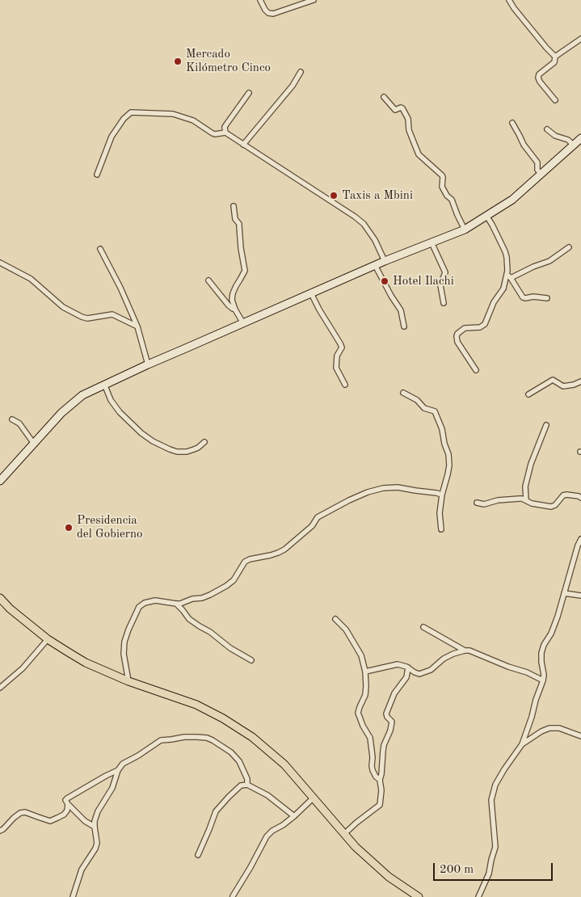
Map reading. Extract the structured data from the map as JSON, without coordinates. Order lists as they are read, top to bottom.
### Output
{
  "places": [
    "Mercado Kilómetro Cinco",
    "Taxis a Mbini",
    "Hotel Ilachi",
    "Presidencia del Gobierno"
  ],
  "scale_bar": "200 m"
}
